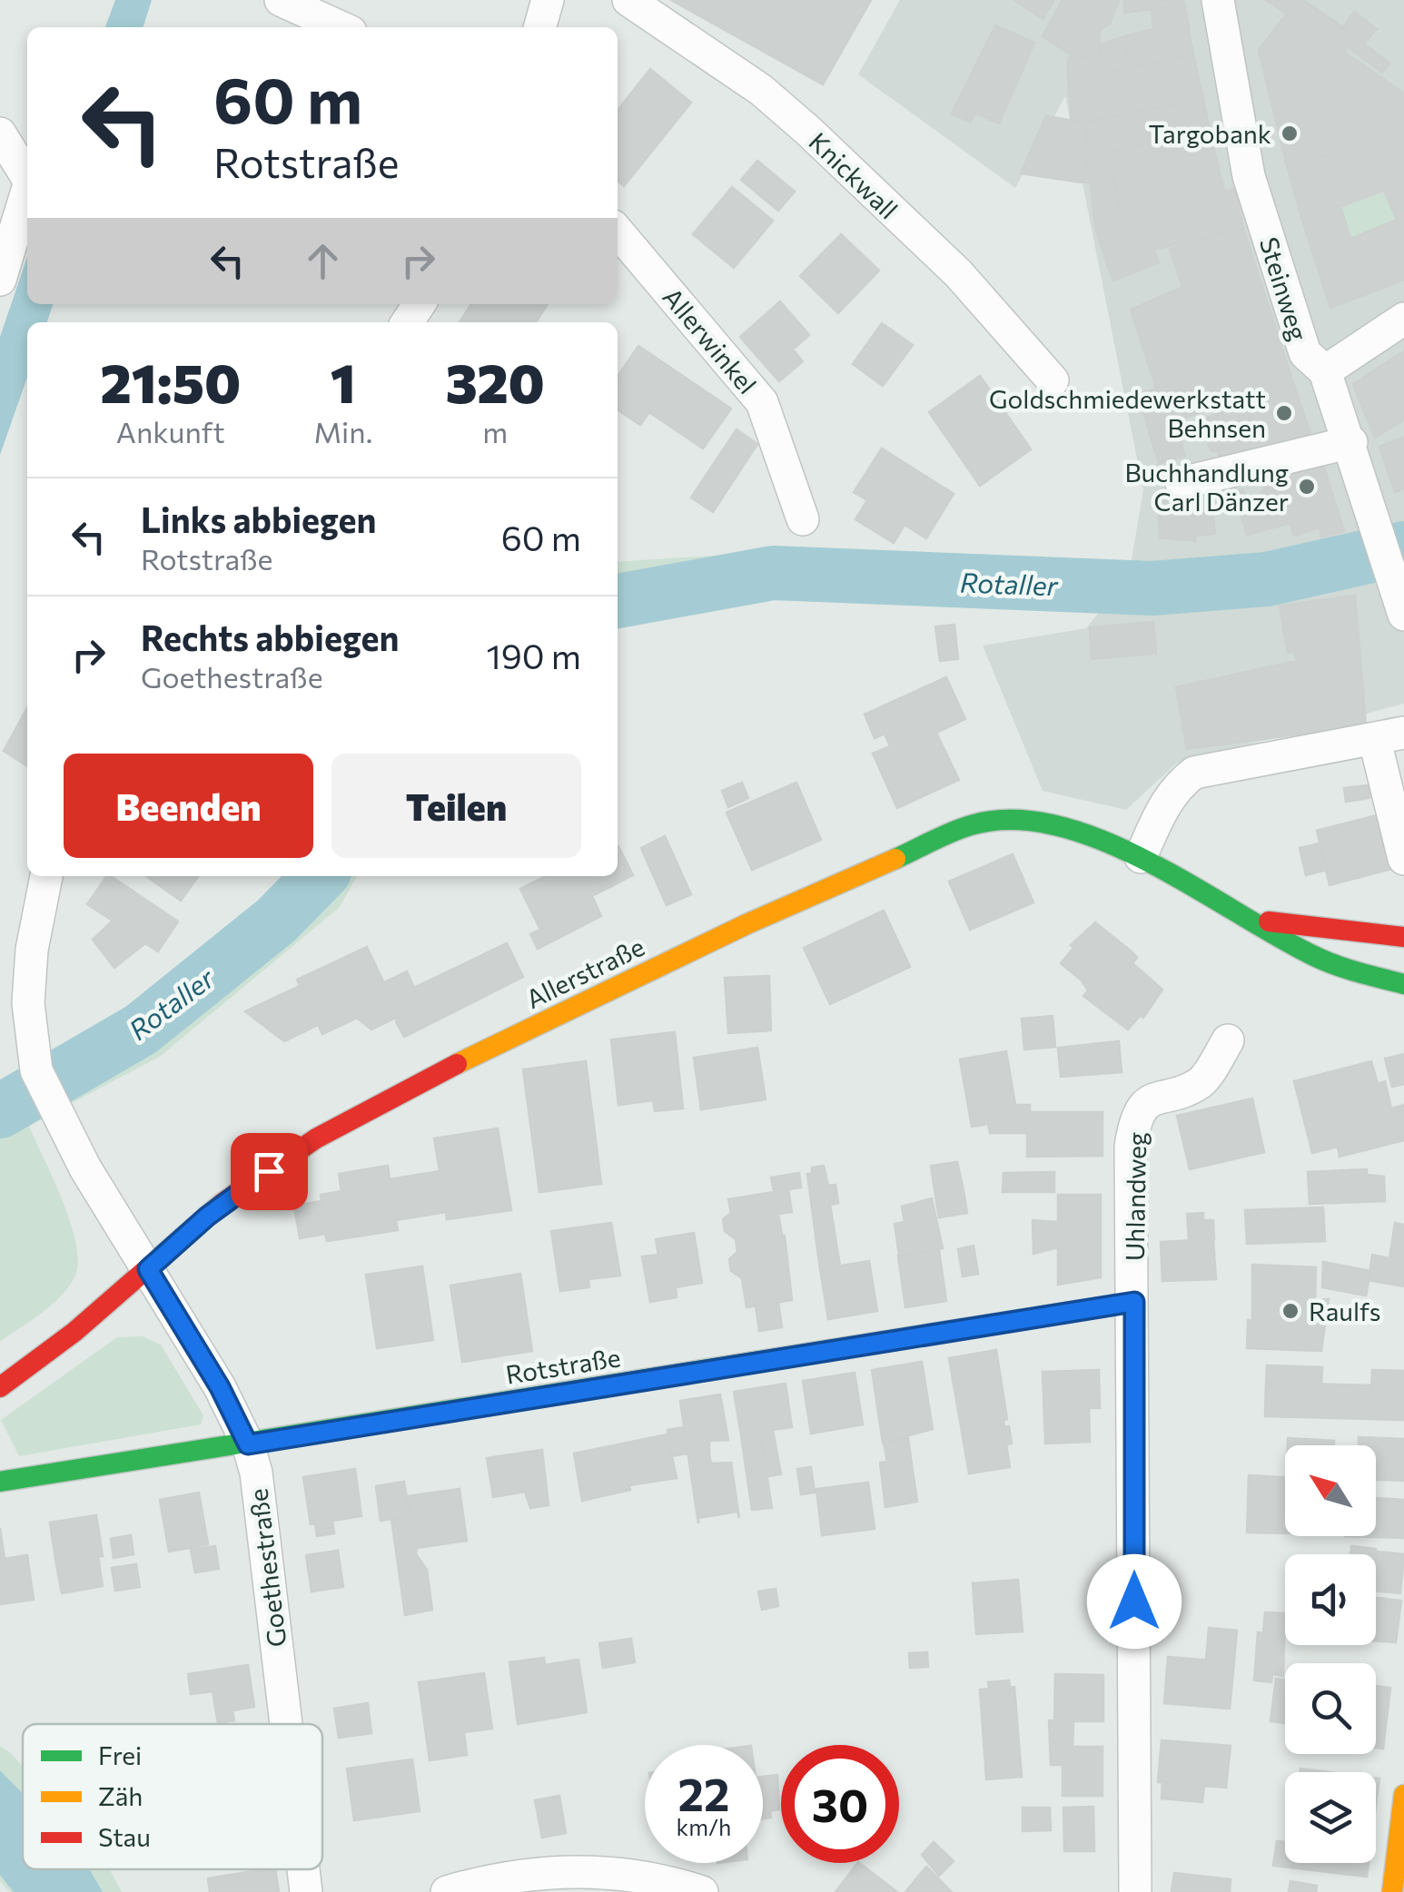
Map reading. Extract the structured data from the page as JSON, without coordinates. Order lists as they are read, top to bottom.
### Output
{
  "streets": {
    "street": [
      "Knickwall",
      "Steinweg",
      "Allerwinkel",
      "Allerstraße",
      "Uhlandweg",
      "Rotstraße",
      "Goethestraße"
    ]
  },
  "crossings": [
    ["Allerstraße", "Goethestraße"],
    ["Uhlandweg", "Rotstraße"],
    ["Rotstraße", "Goethestraße"]
  ],
  "water": ["Rotaller"],
  "places": [
    "Targobank",
    "Goldschmiedewerkstatt Behnsen",
    "Buchhandlung Carl Dänzer",
    "Raulfs"
  ],
  "legend": ["Frei", "Zäh", "Stau"],
  "north": "top left",
  "page": {
    "turn": ["60 m", "Rotstraße"],
    "eta": [
      "21:50",
      "Ankunft",
      "1",
      "Min.",
      "320",
      "m"
    ],
    "list": [
      {
        "name": "Links abbiegen",
        "note": "Rotstraße",
        "value": "60 m"
      },
      {
        "name": "Rechts abbiegen",
        "note": "Goethestraße",
        "value": "190 m"
      }
    ],
    "buttons": ["Beenden", "Teilen"],
    "speed": "22 km/h",
    "limit": "30"
  }
}
